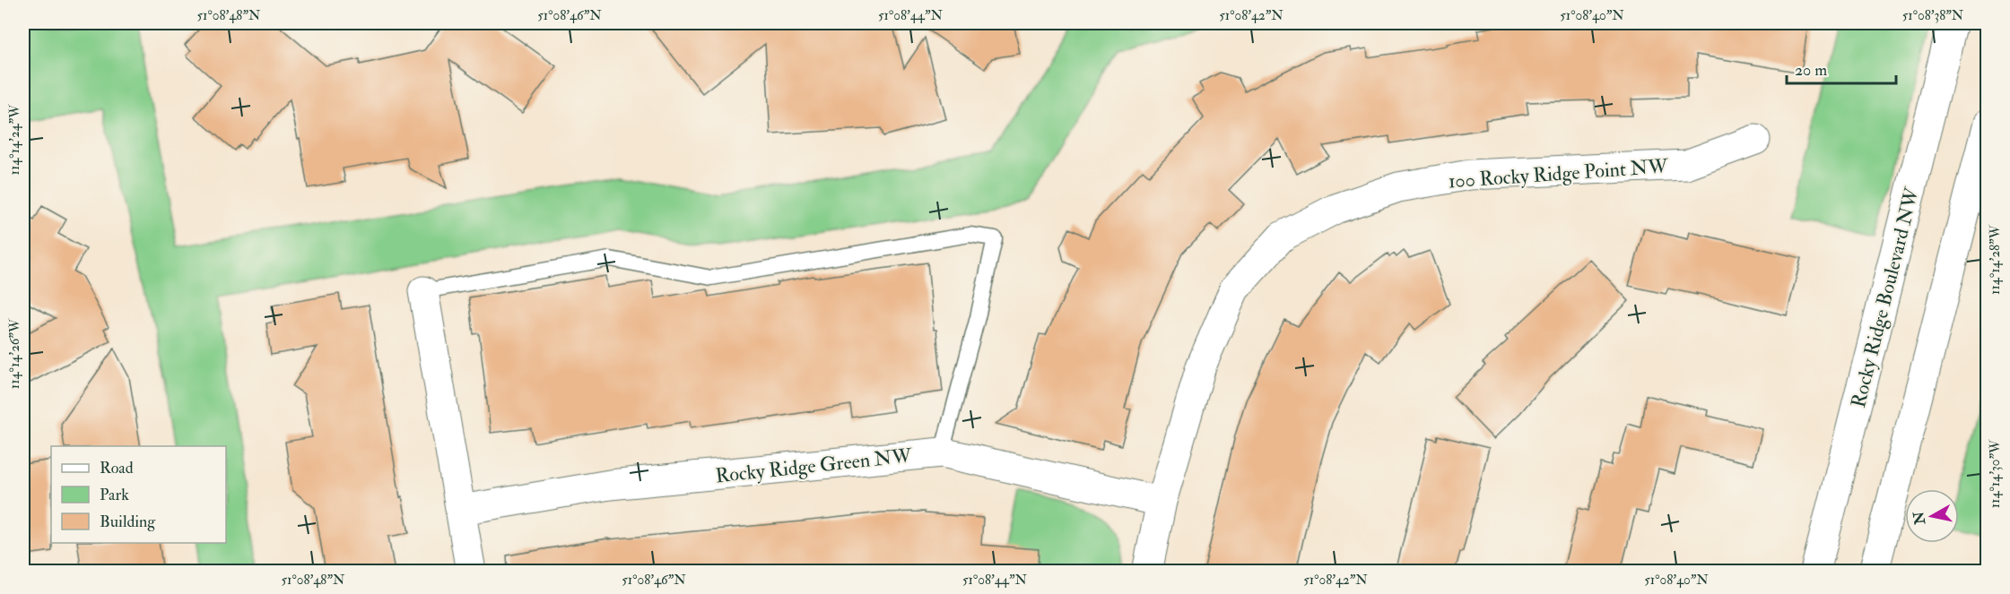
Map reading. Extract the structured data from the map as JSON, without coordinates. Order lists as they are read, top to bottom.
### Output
{
  "streets": {
    "street": ["100 Rocky Ridge Point NW", "Rocky Ridge Boulevard NW", "Rocky Ridge Green NW"]
  },
  "crossings": [
    ["100 Rocky Ridge Point NW", "Rocky Ridge Green NW"]
  ],
  "legend": ["Road", "Park", "Building"],
  "scale_bar": "20 m",
  "north": "left",
  "coordinates": [
    "51°08'48\"N",
    "51°08'46\"N",
    "51°08'44\"N",
    "51°08'42\"N",
    "51°08'40\"N",
    "51°08'38\"N",
    "114°14'24\"W",
    "114°14'28\"W",
    "114°14'26\"W",
    "114°14'30\"W"
  ]
}
